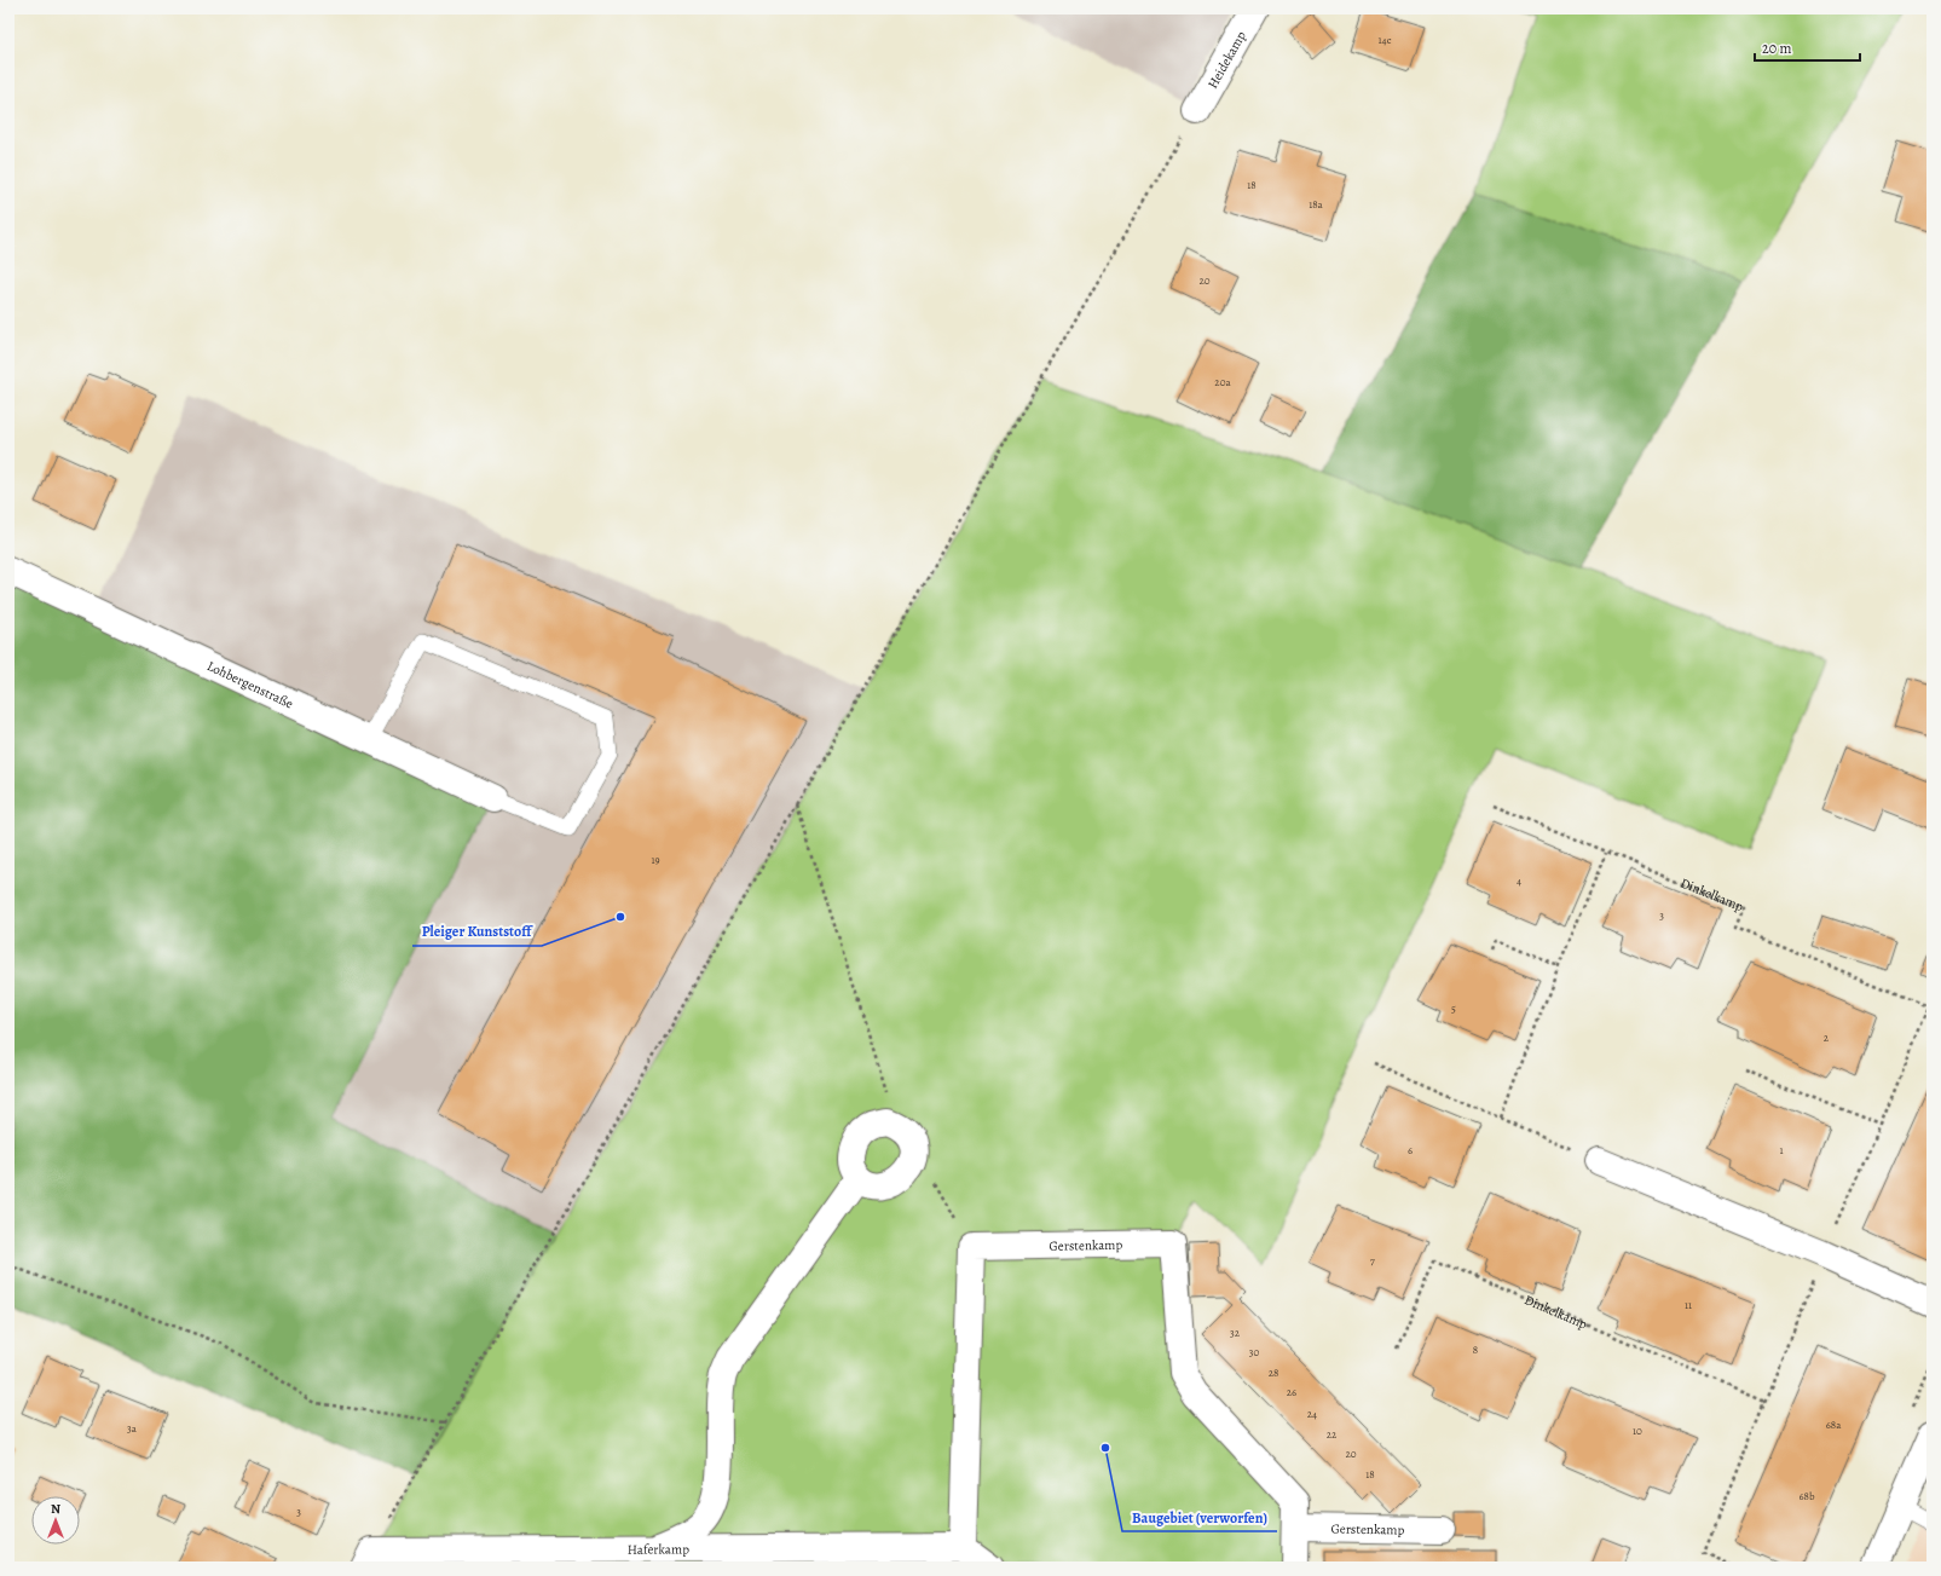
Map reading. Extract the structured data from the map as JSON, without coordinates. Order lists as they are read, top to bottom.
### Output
{
  "streets": {
    "street": [
      "Heidekamp",
      "Lohbergenstraße",
      "Gerstenkamp",
      "Haferkamp"
    ],
    "path": ["Dinkelkamp"]
  },
  "places": ["Pleiger Kunststoff", "Baugebiet (verworfen)"],
  "house_numbers": [
    "14c",
    "18",
    "18a",
    "20",
    "20a",
    "19",
    "4",
    "3",
    "5",
    "2",
    "6",
    "1",
    "7",
    "11",
    "32",
    "8",
    "30",
    "28",
    "26",
    "24",
    "68a",
    "3a",
    "10",
    "22",
    "20",
    "18",
    "68b",
    "3"
  ],
  "scale_bar": "20 m",
  "north": "top"
}
